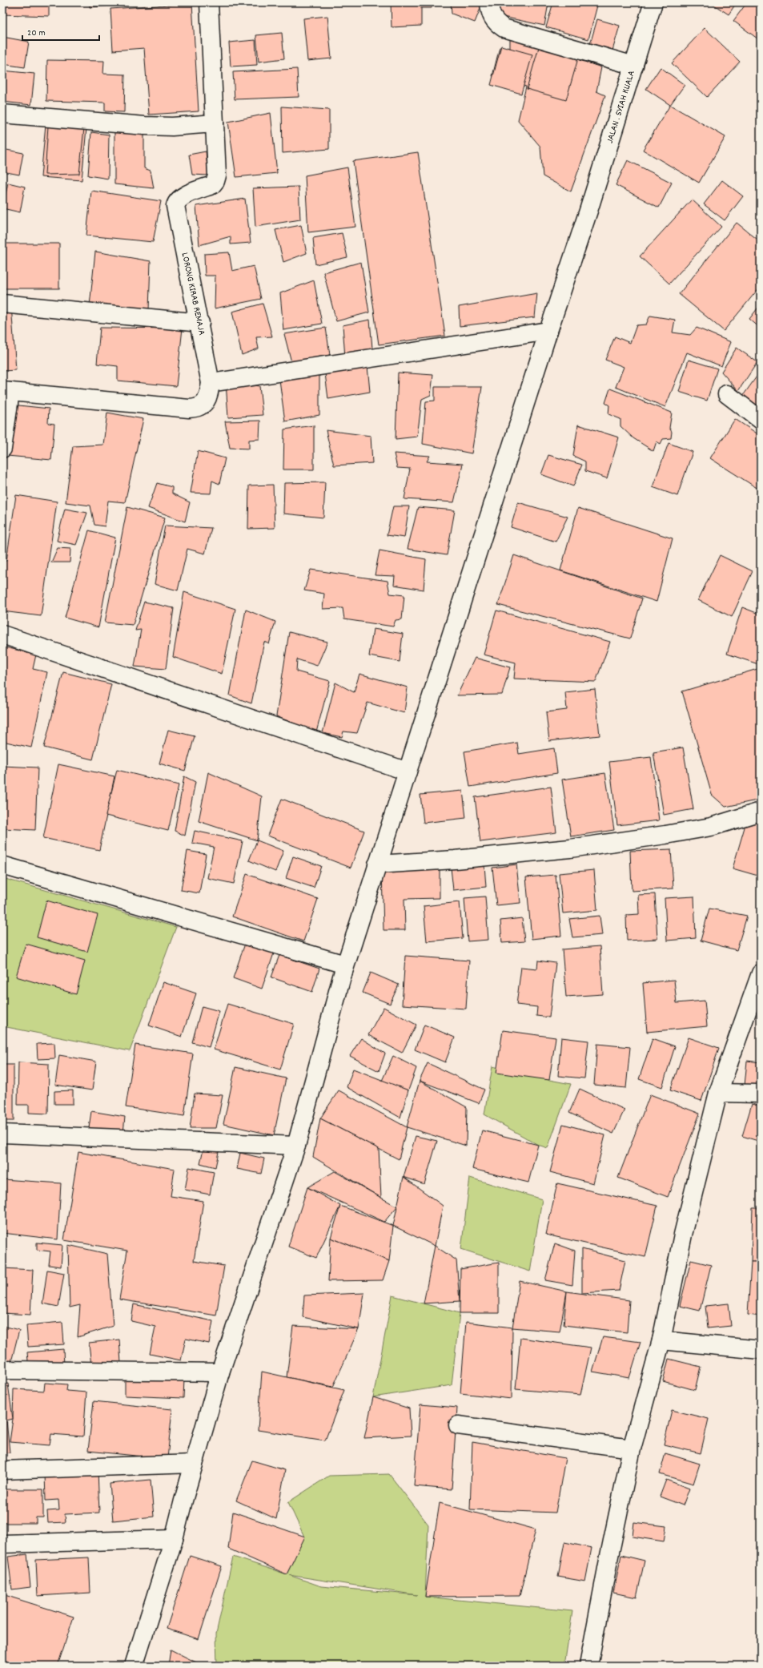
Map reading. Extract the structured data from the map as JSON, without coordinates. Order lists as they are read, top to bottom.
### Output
{
  "streets": {
    "street": ["JALAN . SYIAH KUALA", "LORONG KIRAB REMAJA"]
  },
  "scale_bar": "20 m"
}
